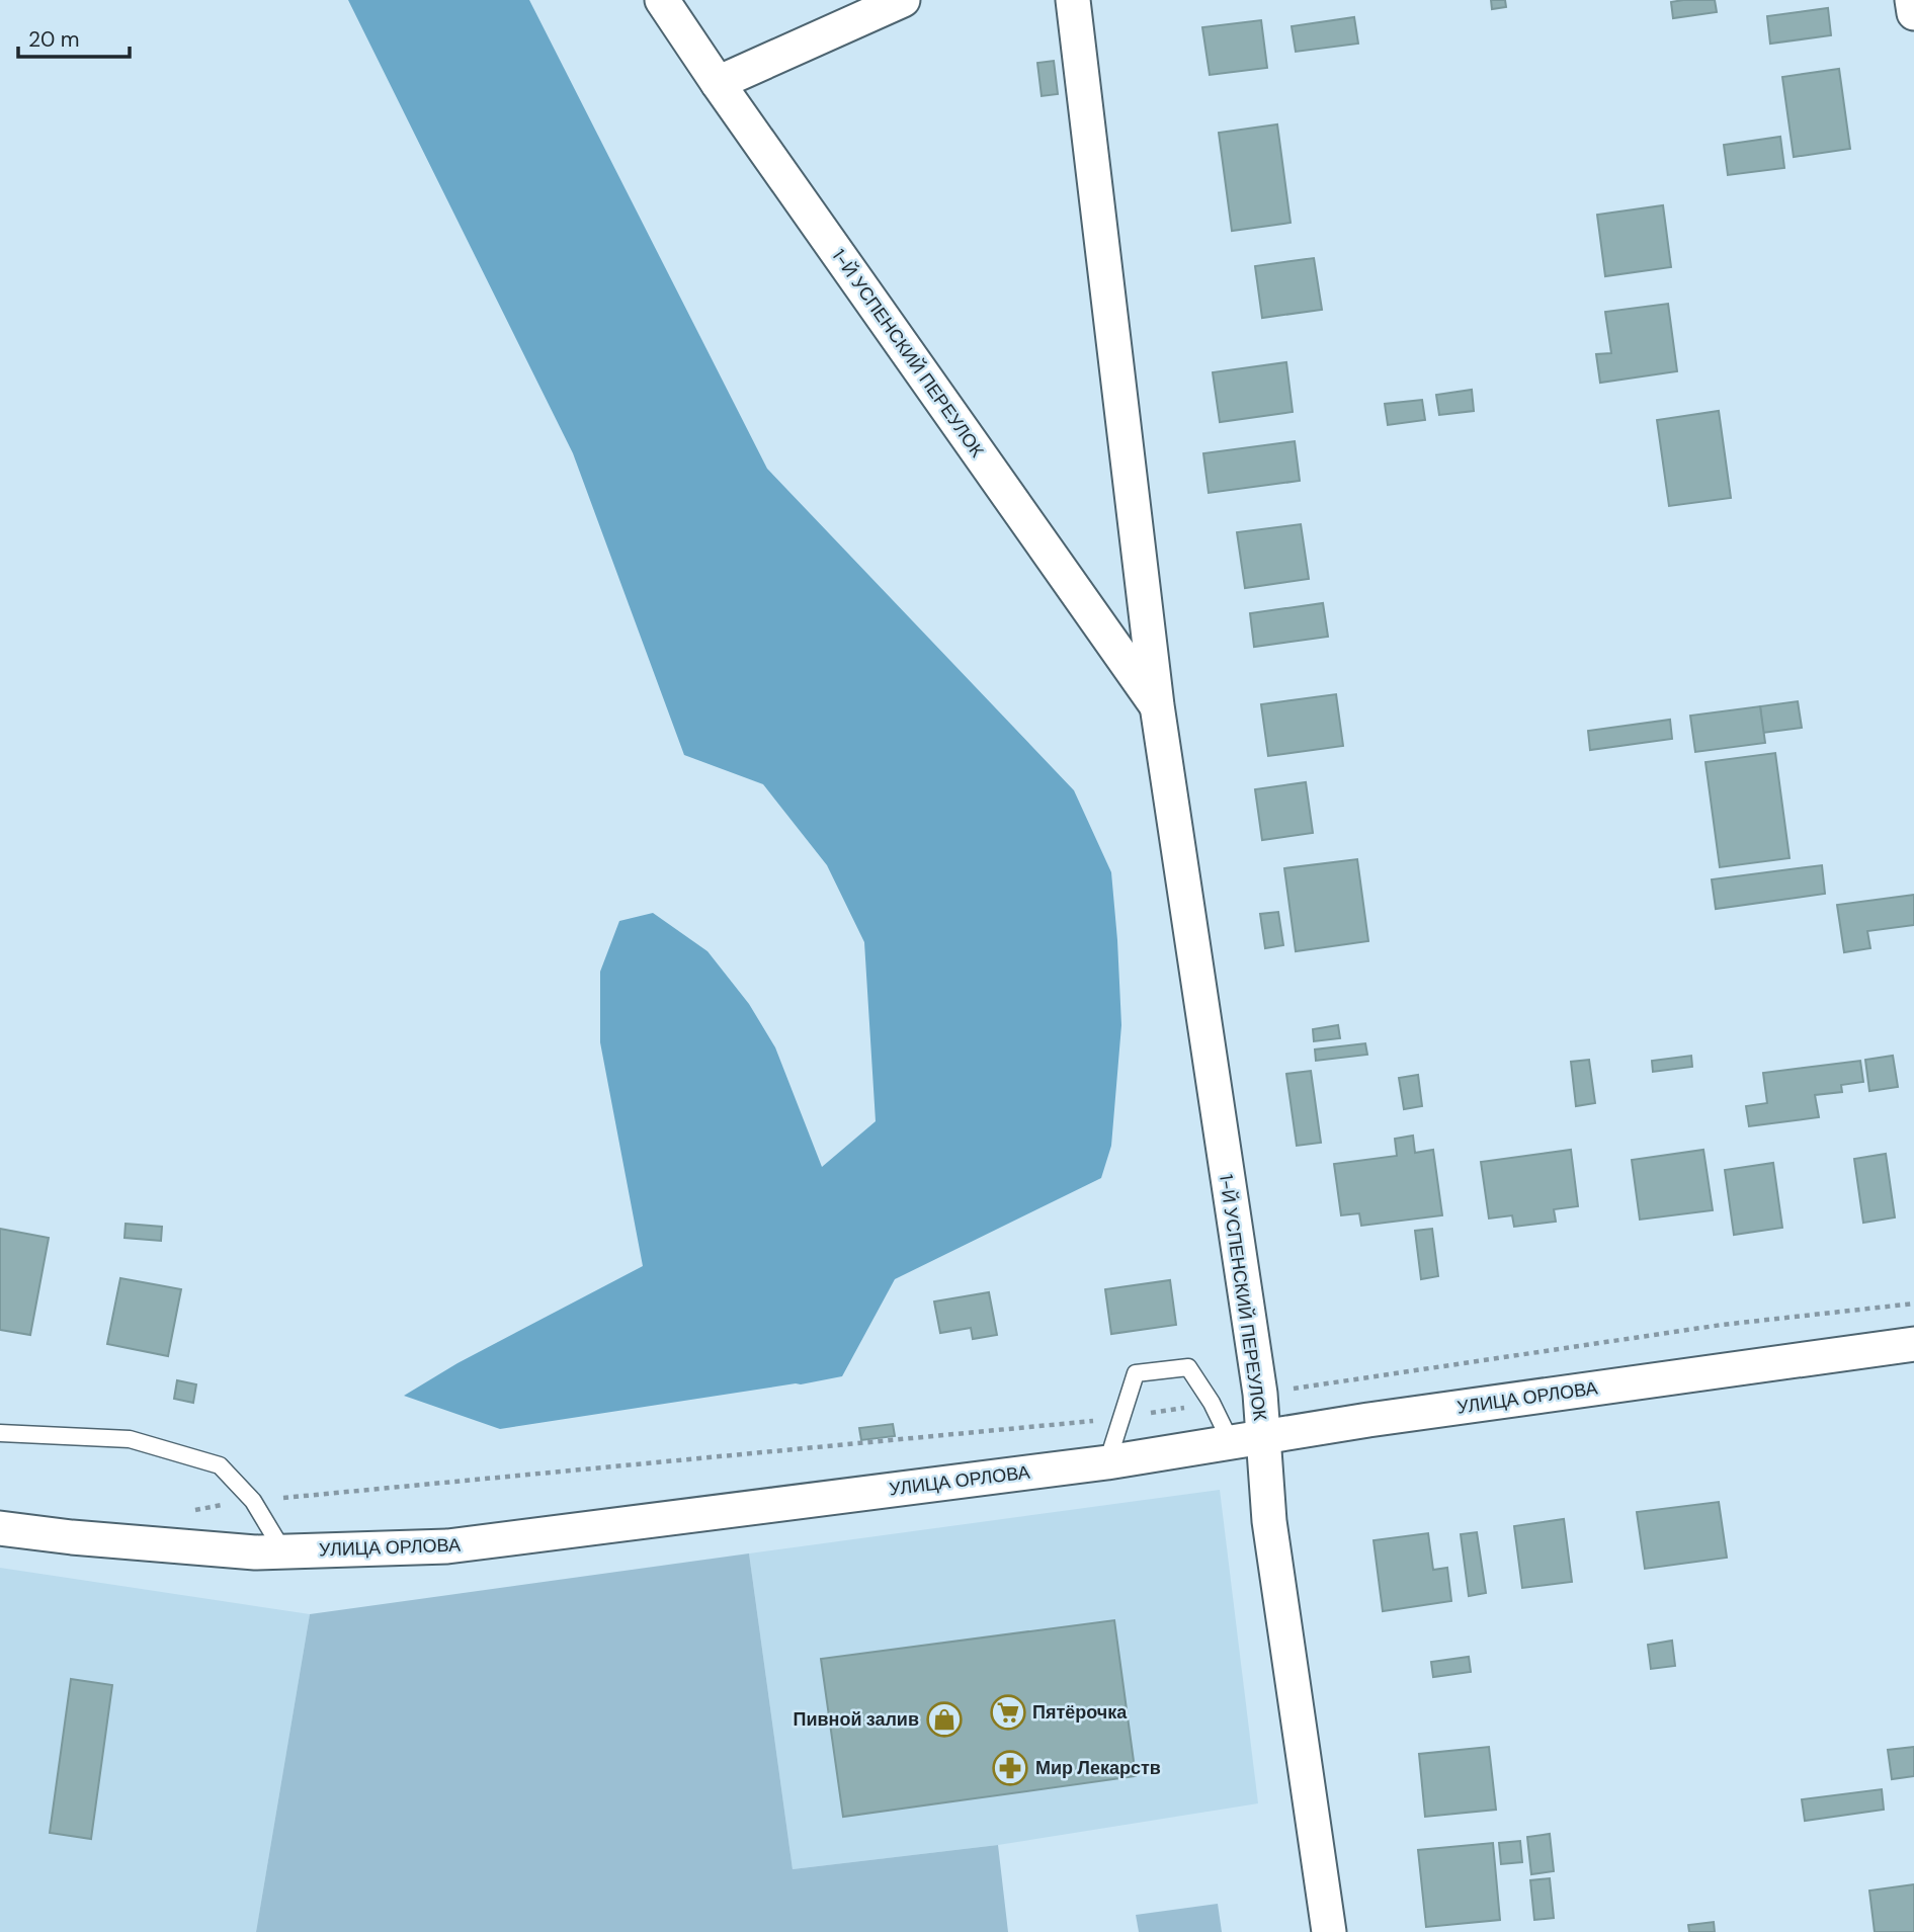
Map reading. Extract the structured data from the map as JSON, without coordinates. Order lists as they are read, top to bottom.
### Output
{
  "streets": {
    "street": ["1-Й УСПЕНСКИЙ ПЕРЕУЛОК", "УЛИЦА ОРЛОВА"]
  },
  "crossings": [
    ["1-Й УСПЕНСКИЙ ПЕРЕУЛОК", "УЛИЦА ОРЛОВА"]
  ],
  "places": {
    "supermarket": ["Пятёрочка"],
    "shop": ["Пивной залив"],
    "pharmacy": ["Мир Лекарств"]
  },
  "scale_bar": "20 m"
}
